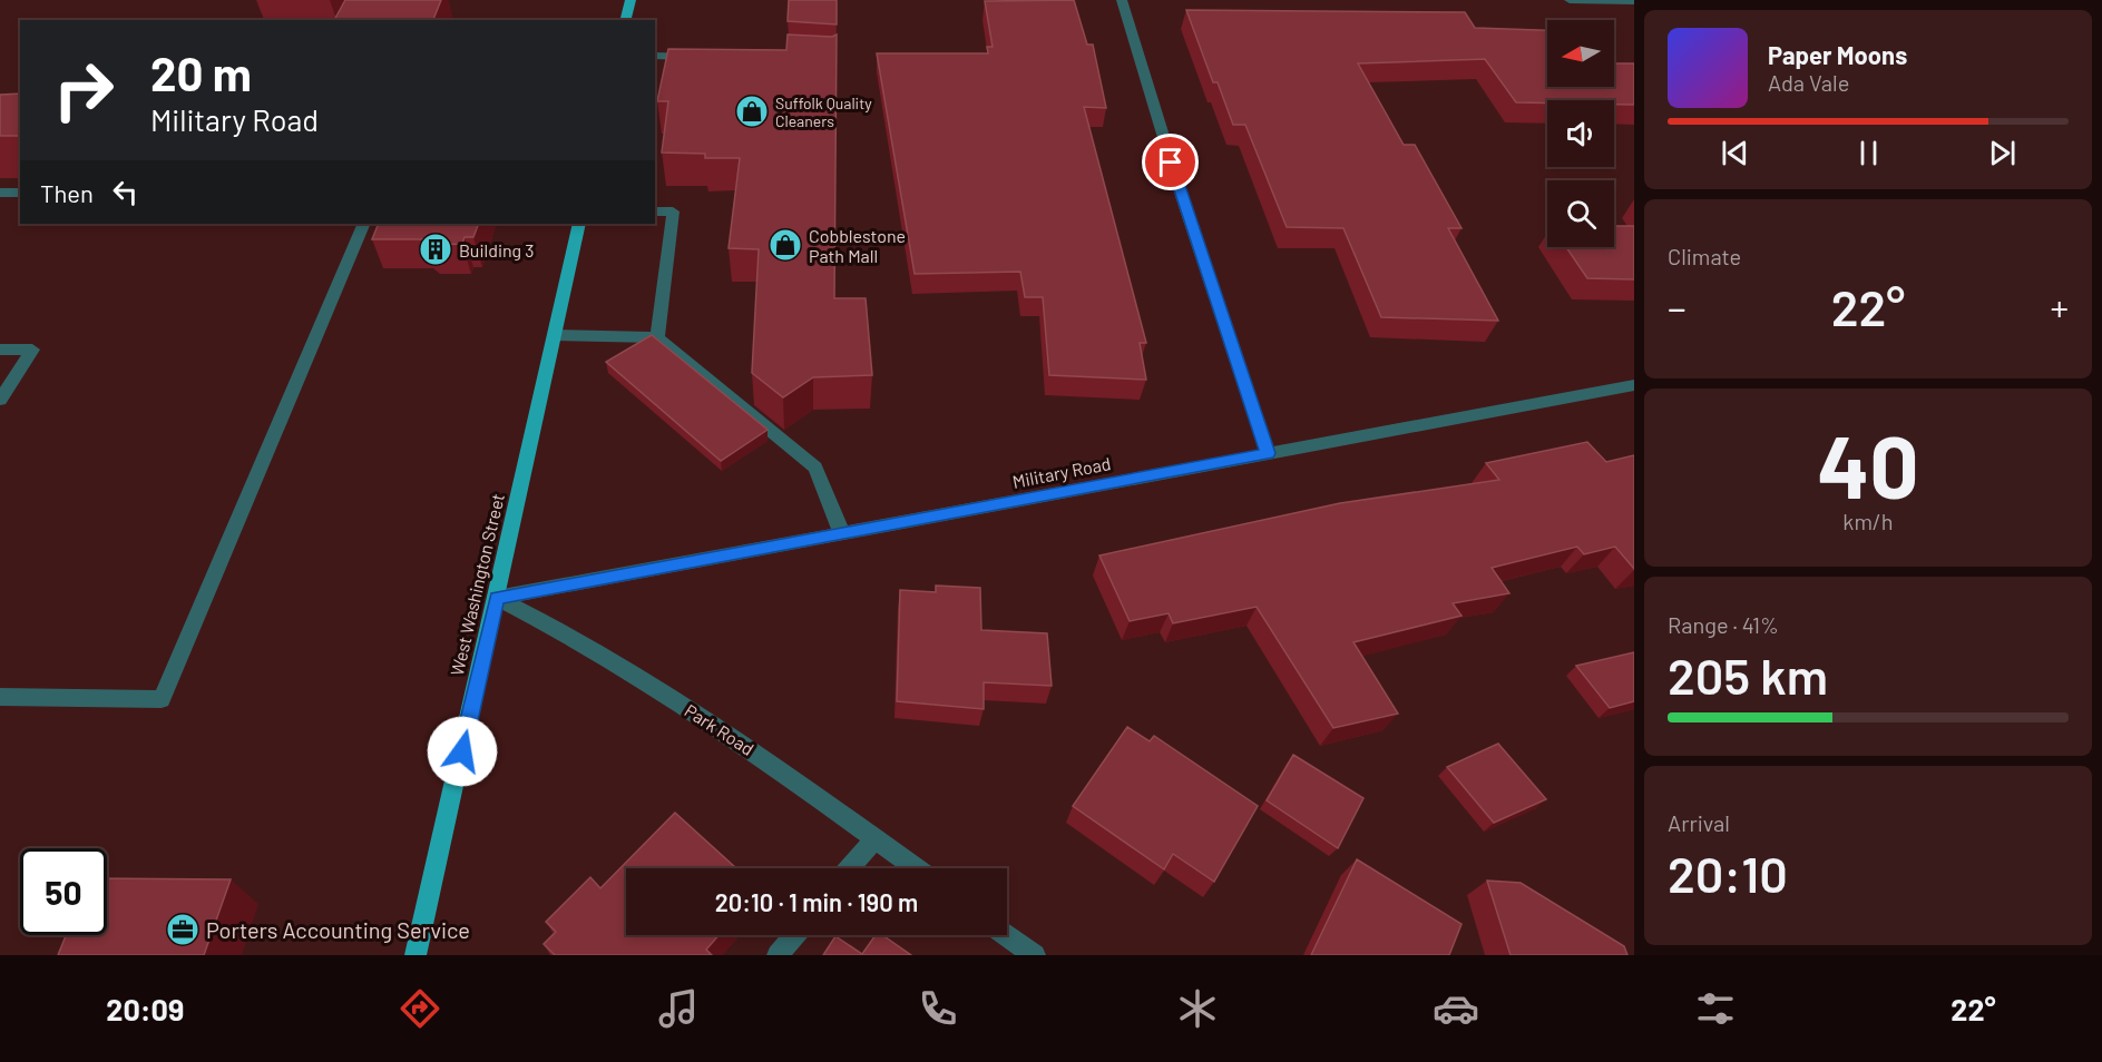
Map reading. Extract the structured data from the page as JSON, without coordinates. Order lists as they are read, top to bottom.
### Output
{
  "streets": {
    "main road": ["West Washington Street"],
    "street": ["Military Road", "Park Road"]
  },
  "crossings": [
    ["Military Road", "West Washington Street"],
    ["Military Road", "Park Road"],
    ["West Washington Street", "Park Road"]
  ],
  "places": {
    "shop": ["Suffolk Quality Cleaners", "Cobblestone Path Mall"],
    "building": ["Building 3"],
    "office": ["Porters Accounting Service"]
  },
  "north": "left",
  "page": {
    "turn": ["20 m", "Military Road"],
    "song": ["Paper Moons", "Ada Vale"],
    "then": "Then",
    "tile": [
      "Climate",
      ["40", "km/h"],
      ["Range · 41%", "205 km"],
      ["Arrival", "20:10"]
    ],
    "heat": ["−", "22°", "+"],
    "limit": "50",
    "trip": "20:10 · 1 min · 190 m",
    "tabs": ["20:09", "22°"]
  }
}
